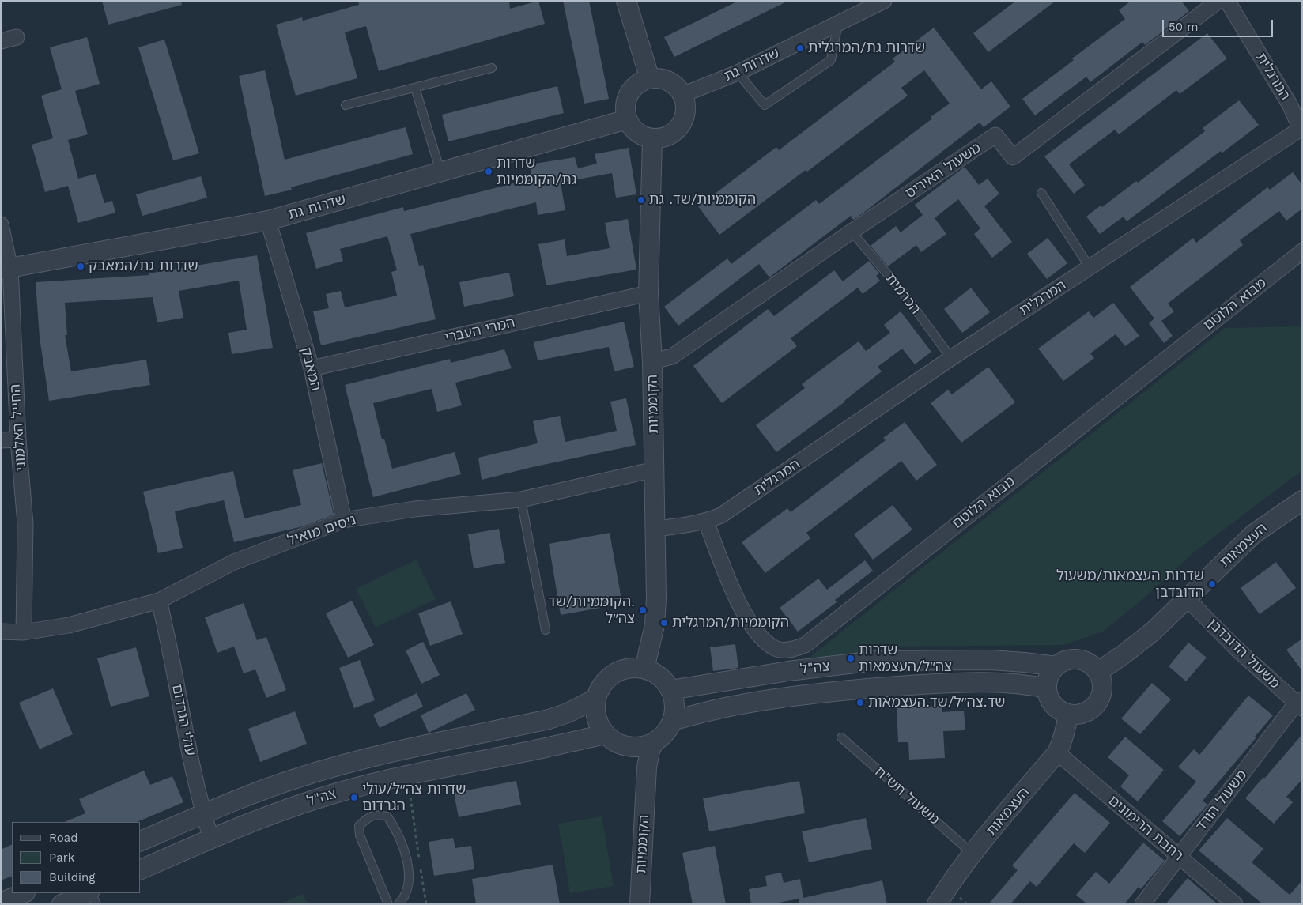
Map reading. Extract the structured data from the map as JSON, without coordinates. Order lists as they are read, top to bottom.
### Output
{
  "streets": {
    "street": [
      "שדרות גת",
      "המרגלית",
      "משעול האיריס",
      "מבוא הלוטם",
      "המרי העברי",
      "המאבק",
      "הקוממיות",
      "החייל האלמוני",
      "ניסים מואיל",
      "העצמאות",
      "משעול הדובדבן",
      "צה\"ל",
      "עולי הגרדום",
      "משעול הורד",
      "רחבת הרימונים"
    ],
    "lane": ["הכרמית", "משעול תש\"ח"]
  },
  "crossings": [
    ["שדרות גת", "המאבק"],
    ["שדרות גת", "הקוממיות"],
    ["שדרות גת", "החייל האלמוני"],
    ["המרגלית", "הכרמית"],
    ["המרגלית", "מבוא הלוטם"],
    ["המרגלית", "הקוממיות"],
    ["משעול האיריס", "הכרמית"],
    ["משעול האיריס", "הקוממיות"],
    ["המרי העברי", "המאבק"],
    ["המרי העברי", "הקוממיות"],
    ["המאבק", "ניסים מואיל"],
    ["הקוממיות", "ניסים מואיל"],
    ["הקוממיות", "צה\"ל"],
    ["החייל האלמוני", "ניסים מואיל"],
    ["ניסים מואיל", "עולי הגרדום"],
    ["העצמאות", "משעול הדובדבן"],
    ["העצמאות", "צה\"ל"],
    ["העצמאות", "משעול תש\"ח"],
    ["העצמאות", "רחבת הרימונים"],
    ["משעול הדובדבן", "משעול הורד"],
    ["צה\"ל", "עולי הגרדום"],
    ["משעול הורד", "רחבת הרימונים"]
  ],
  "places": [
    "שדרות גת/המרגלית",
    "שדרות גת/הקוממיות",
    "הקוממיות/שד. גת",
    "שדרות גת/המאבק",
    "שדרות העצמאות/משעול הדובדבן",
    "הקוממיות/שד. צה״ל",
    "הקוממיות/המרגלית",
    "שדרות צה״ל/העצמאות",
    "שד.צה״ל/שד.העצמאות",
    "שדרות צה״ל/עולי הגרדום"
  ],
  "legend": ["Road", "Park", "Building"],
  "scale_bar": "50 m"
}
